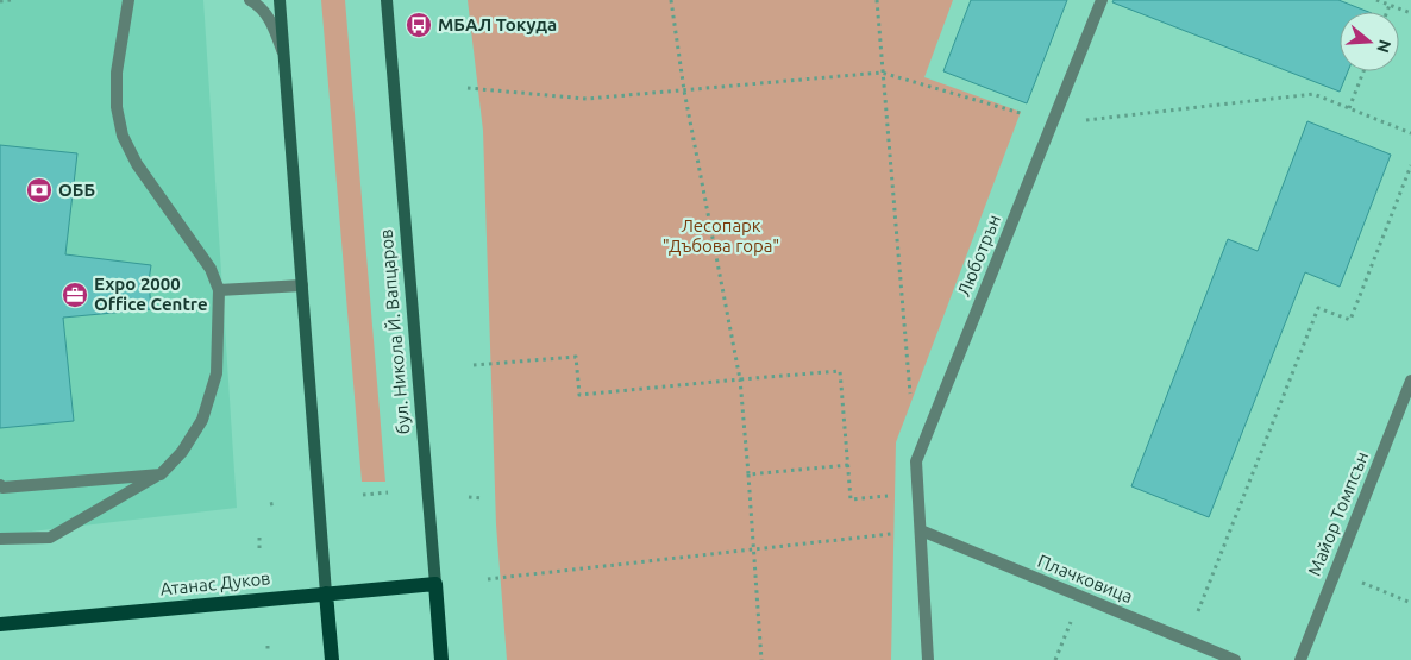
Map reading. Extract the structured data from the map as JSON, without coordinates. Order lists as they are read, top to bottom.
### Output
{
  "streets": {
    "main road": ["бул. Никола Й. Вапцаров", "Атанас Дуков"],
    "street": ["Люботрън", "Майор Томпсън", "Плачковица"]
  },
  "crossings": [
    ["Люботрън", "Плачковица"],
    ["бул. Никола Й. Вапцаров", "Атанас Дуков"]
  ],
  "parks": ["Лесопарк \"Дъбова гора\""],
  "places": {
    "bus stop": ["МБАЛ Токуда"],
    "bank": ["ОББ"],
    "office": ["Expo 2000 Office Centre"]
  },
  "north": "right"
}
